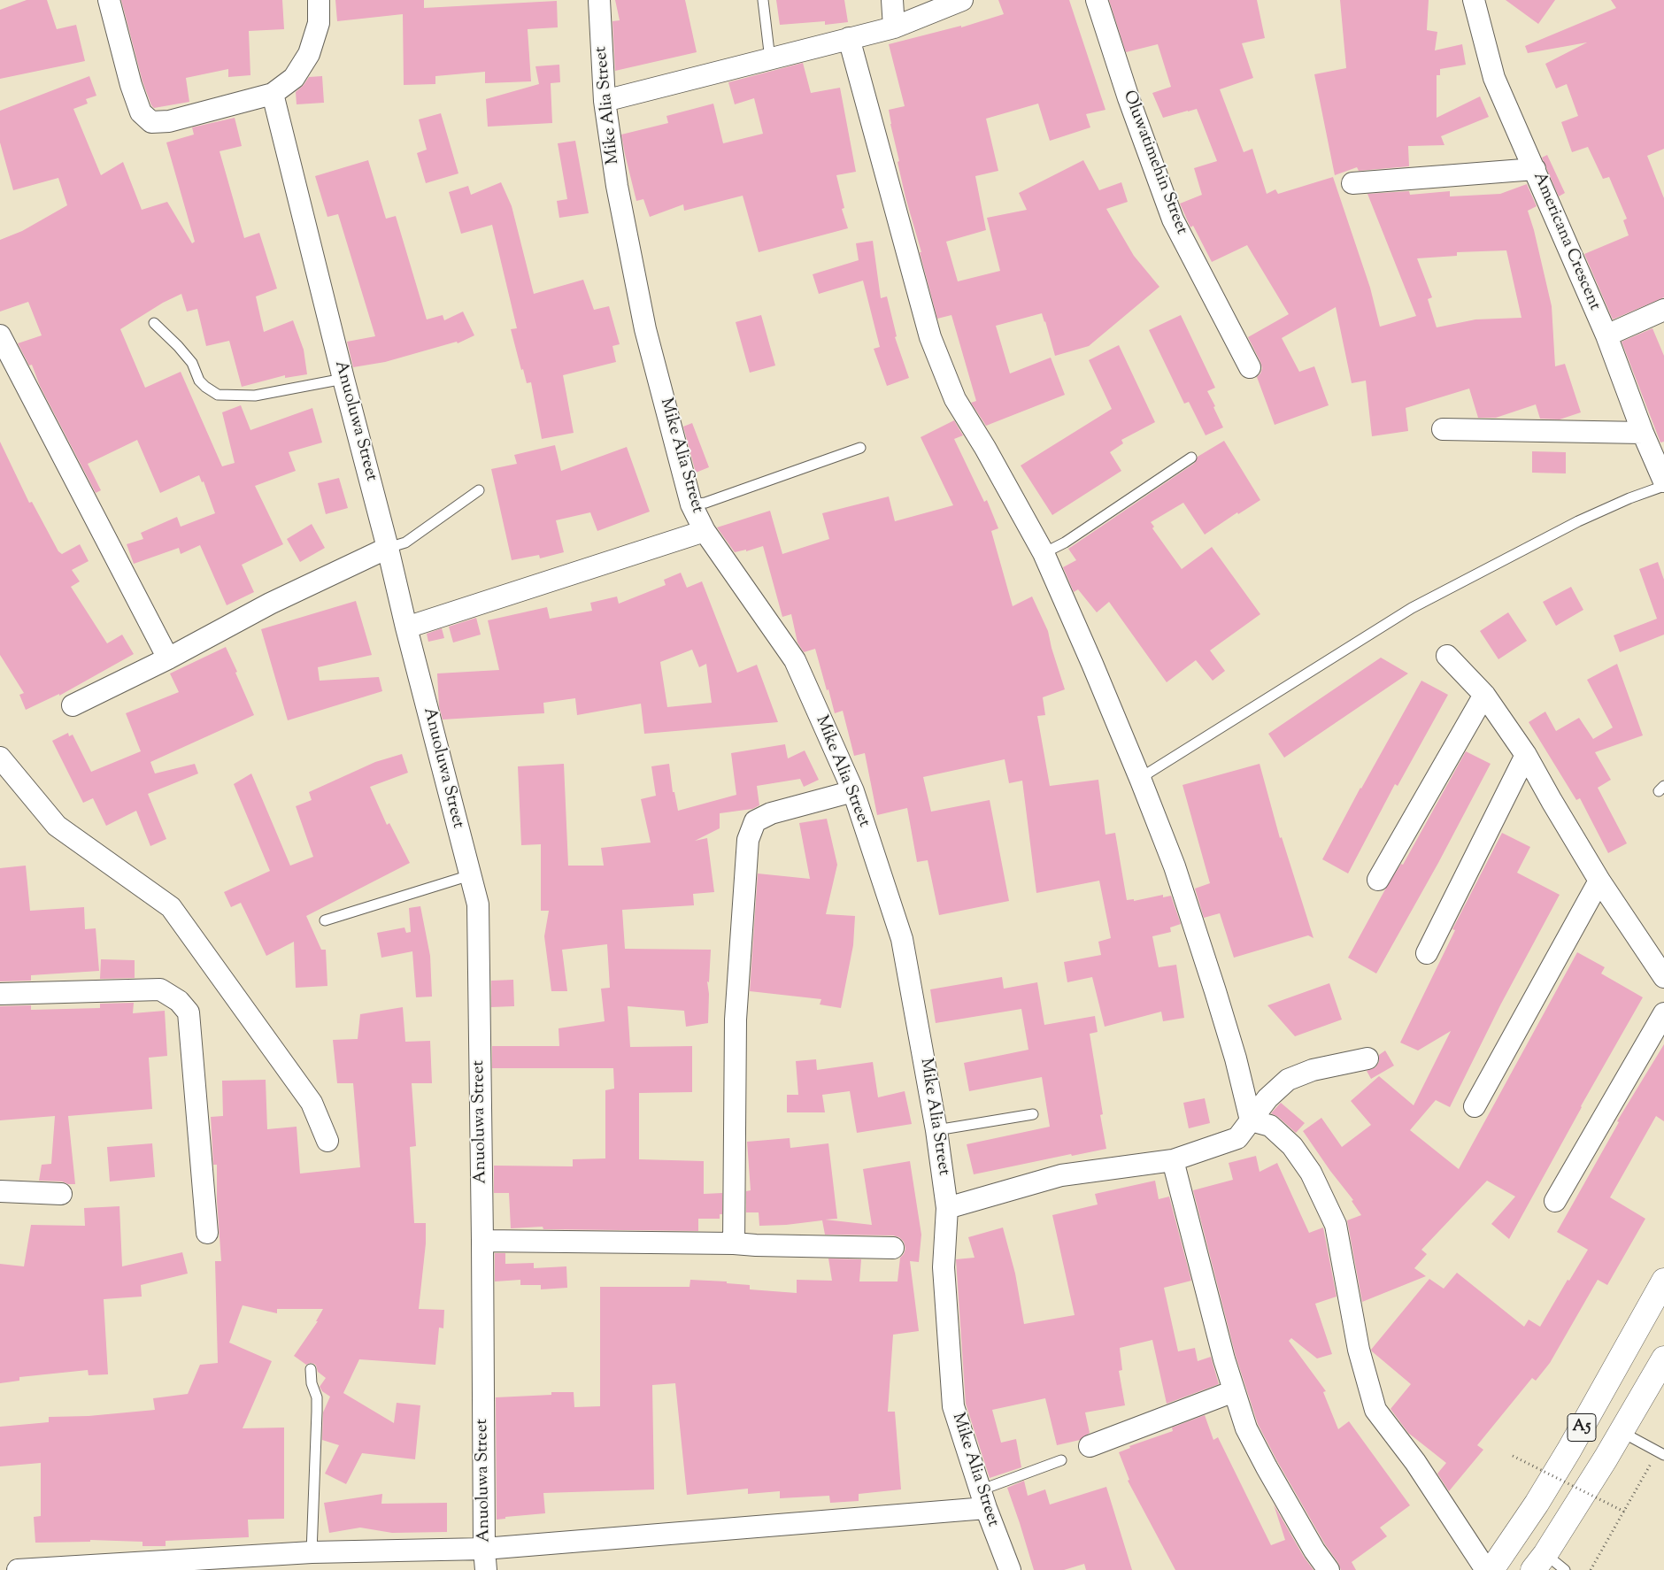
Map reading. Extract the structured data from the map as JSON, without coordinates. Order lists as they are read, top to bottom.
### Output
{
  "streets": {
    "highway": ["A5"],
    "street": [
      "Mike Alia Street",
      "Oluwatimehin Street",
      "Americana Crescent",
      "Anuoluwa Street"
    ]
  }
}
